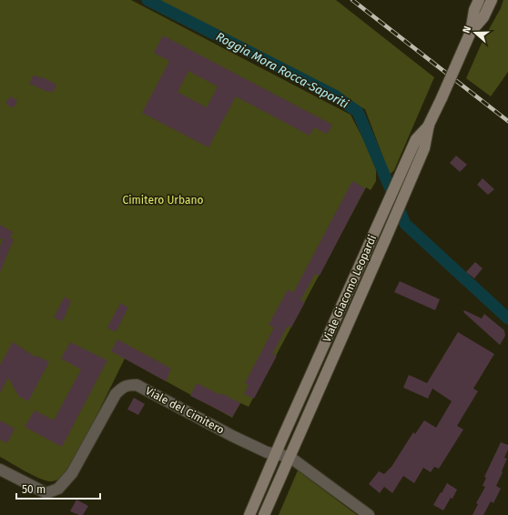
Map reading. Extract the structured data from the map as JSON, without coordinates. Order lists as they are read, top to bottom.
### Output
{
  "streets": {
    "main road": ["Viale Giacomo Leopardi"],
    "street": ["Viale del Cimitero"]
  },
  "crossings": [
    ["Viale Giacomo Leopardi", "Viale del Cimitero"]
  ],
  "water": ["Roggia Mora Rocca-Saporiti"],
  "parks": ["Cimitero Urbano"],
  "scale_bar": "50 m",
  "north": "left"
}
